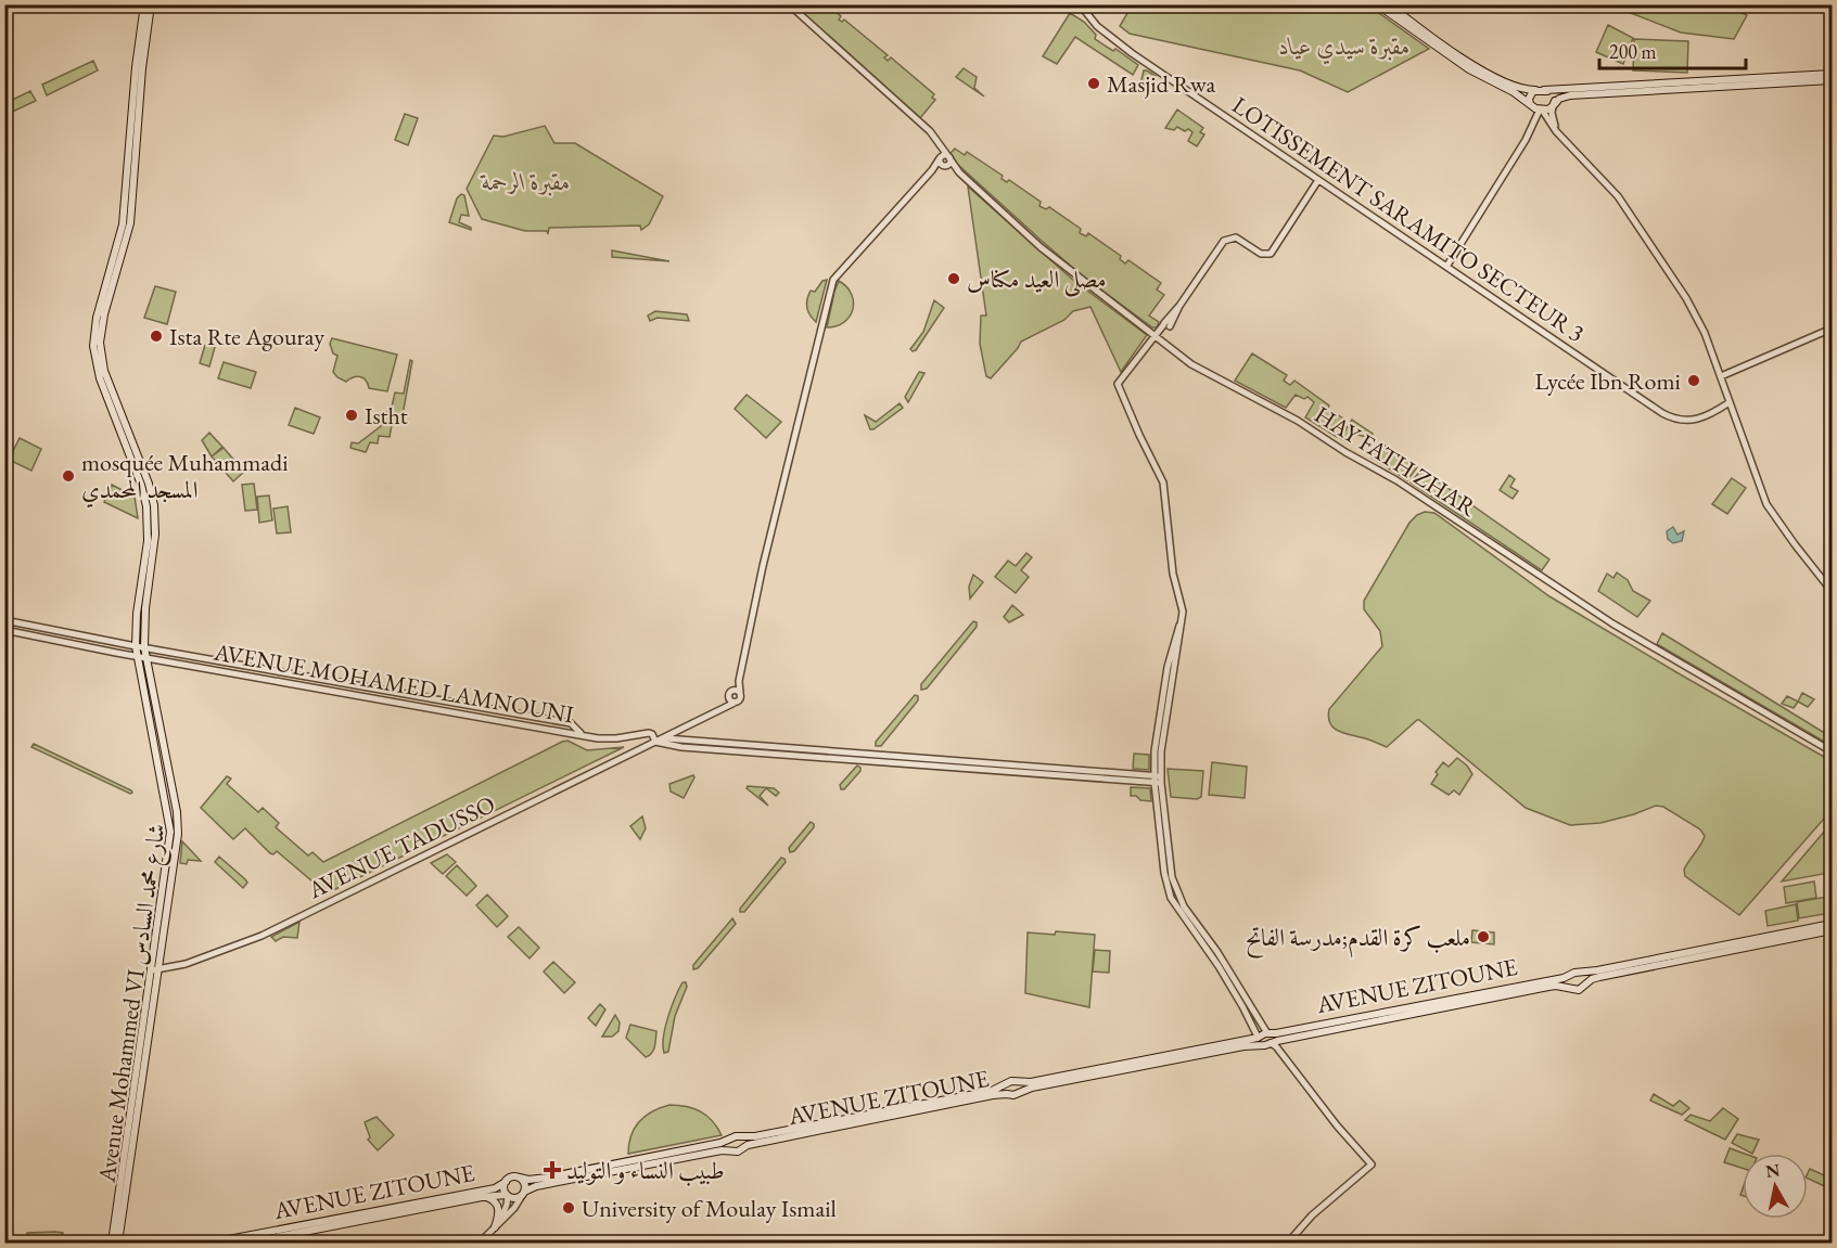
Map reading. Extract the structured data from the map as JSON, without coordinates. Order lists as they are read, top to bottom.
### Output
{
  "streets": {
    "main road": ["AVENUE ZITOUNE", "Avenue Mohammed VI شارع محمد السادس"],
    "street": [
      "LOTISSEMENT SARAMITO SECTEUR 3",
      "HAY FATH ZHAR",
      "AVENUE MOHAMED LAMNOUNI",
      "AVENUE TADUSSO"
    ]
  },
  "crossings": [
    ["AVENUE MOHAMED LAMNOUNI", "Avenue Mohammed VI شارع محمد السادس"],
    ["AVENUE TADUSSO", "Avenue Mohammed VI شارع محمد السادس"]
  ],
  "parks": ["مقبرة سيدي عياد", "مقبرة الرحمة"],
  "places": {
    "other": [
      "Masjid Rwa",
      "مصلى العيد مكناس",
      "Ista Rte Agouray",
      "Lycée Ibn Romi",
      "Istht",
      "mosquée Muhammadi المسجد المحمدي",
      "ملعب كرة القدم;مدرسة الفاتح",
      "University of Moulay Ismail"
    ],
    "health": ["طبيب النساء و التوليد"]
  },
  "scale_bar": "200 m",
  "north": "top"
}
